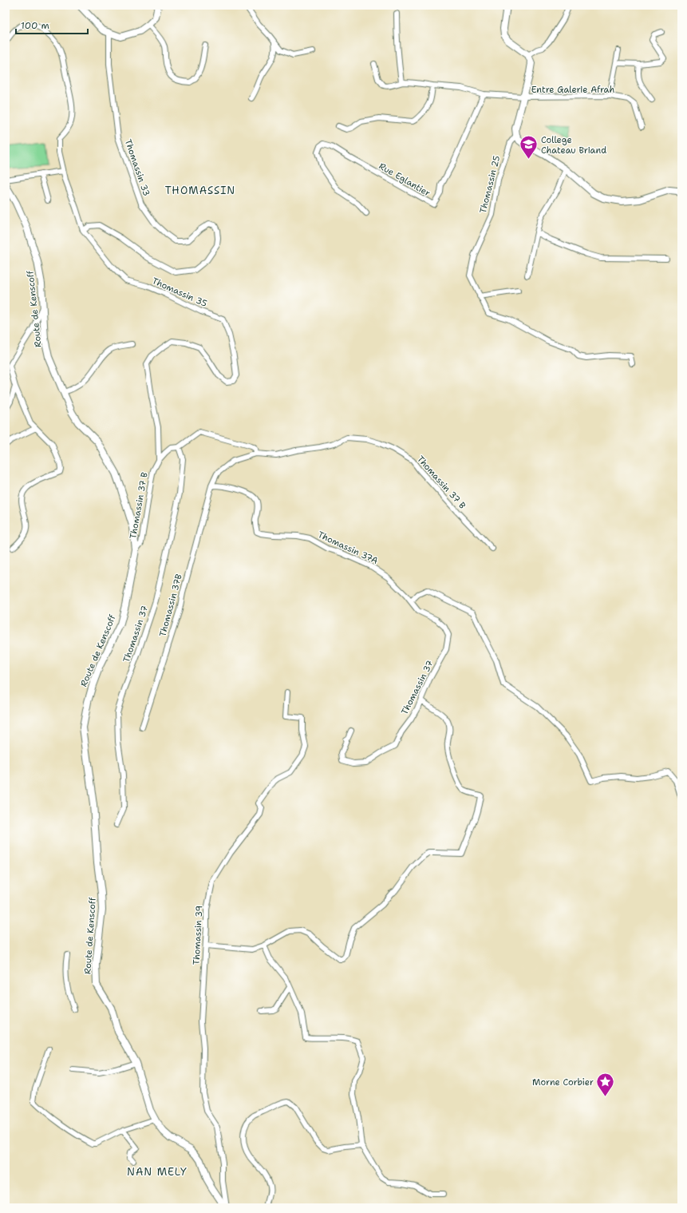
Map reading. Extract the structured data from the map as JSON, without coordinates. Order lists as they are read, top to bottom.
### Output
{
  "streets": {
    "main road": ["Thomassin 25", "Route de Kenscoff"],
    "street": [
      "Entre Galerie Afrah",
      "Thomassin 33",
      "Rue Eglantier",
      "Thomassin 35",
      "Thomassin 37 B",
      "Thomassin 37A",
      "Thomassin 37B",
      "Thomassin 37",
      "Thomassin 39"
    ]
  },
  "crossings": [
    ["Entre Galerie Afrah", "Thomassin 25"],
    ["Thomassin 33", "Thomassin 35"],
    ["Thomassin 35", "Thomassin 37 B"],
    ["Route de Kenscoff", "Thomassin 37 B"],
    ["Route de Kenscoff", "Thomassin 39"],
    ["Thomassin 37 B", "Thomassin 37"],
    ["Thomassin 37A", "Thomassin 37B"],
    ["Thomassin 37A", "Thomassin 37"]
  ],
  "districts": ["THOMASSIN", "NAN MELY"],
  "places": {
    "school or university": ["College Chateau Briand"],
    "place": ["Morne Corbier"]
  },
  "scale_bar": "100 m"
}
